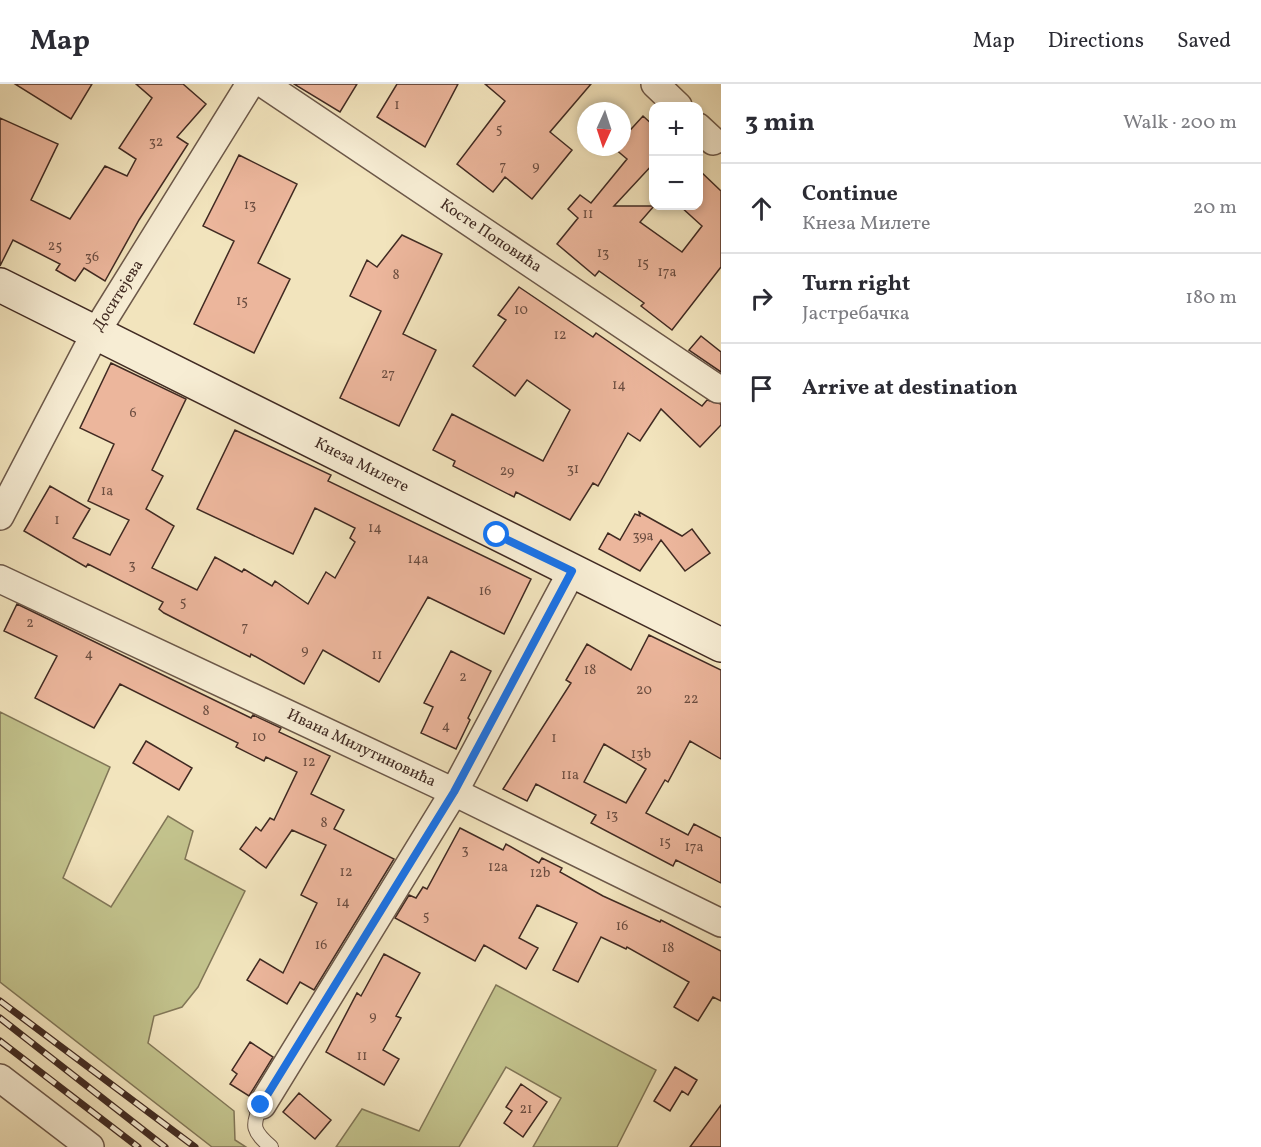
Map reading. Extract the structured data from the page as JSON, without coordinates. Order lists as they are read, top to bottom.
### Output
{
  "streets": {
    "main road": ["Кнеза Милете"],
    "street": ["Косте Поповића", "Доситејева", "Ивана Милутиновића"]
  },
  "crossings": [
    ["Доситејева", "Кнеза Милете"]
  ],
  "house_numbers": [
    "1",
    "5",
    "32",
    "7",
    "9",
    "13",
    "11",
    "25",
    "13",
    "36",
    "15",
    "17a",
    "8",
    "15",
    "10",
    "12",
    "27",
    "14",
    "6",
    "31",
    "29",
    "1a",
    "1",
    "14",
    "39a",
    "14a",
    "3",
    "16",
    "5",
    "2",
    "7",
    "9",
    "4",
    "11",
    "18",
    "2",
    "20",
    "22",
    "8",
    "4",
    "10",
    "1",
    "13b",
    "12",
    "11a",
    "13",
    "8",
    "15",
    "17a",
    "3",
    "12a",
    "12",
    "12b",
    "14",
    "5",
    "16",
    "16",
    "18",
    "9",
    "11",
    "21"
  ],
  "north": "bottom",
  "page": {
    "header": "Map",
    "nav": ["Map", "Directions", "Saved"],
    "heading": ["3 min", "Walk · 200 m"],
    "map_buttons": ["+", "−"],
    "list": [
      ["Continue", "Кнеза Милете", "20 m"],
      ["Turn right", "Јастребачка", "180 m"],
      "Arrive at destination"
    ]
  }
}
